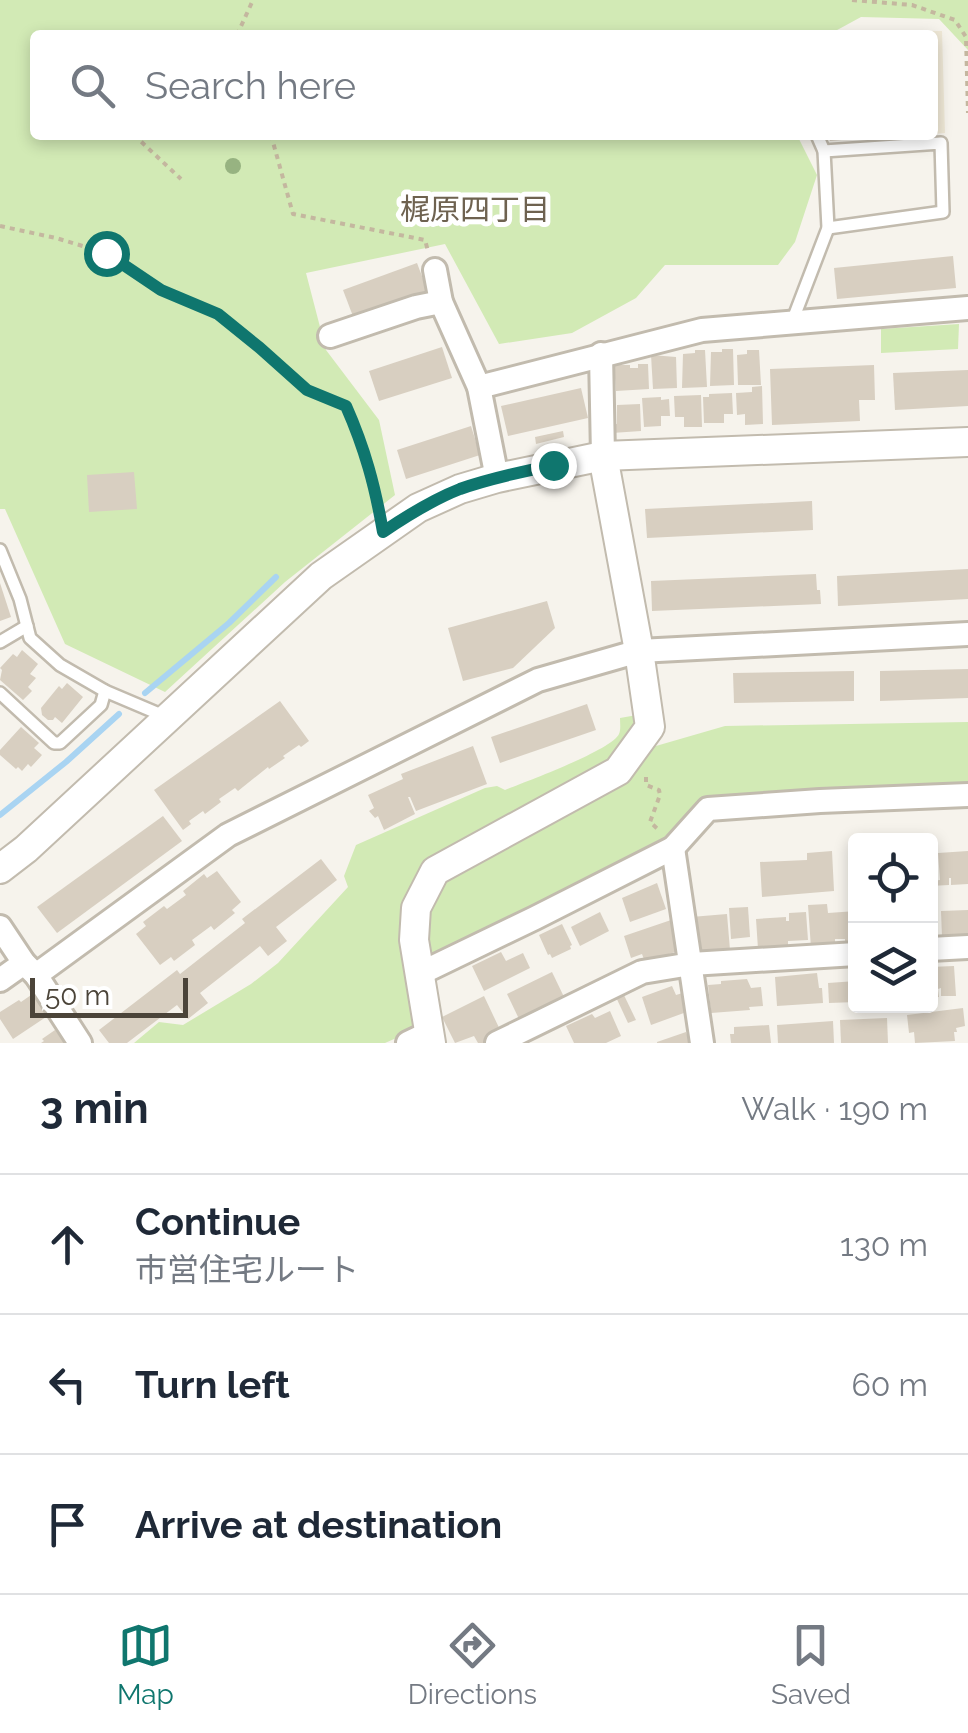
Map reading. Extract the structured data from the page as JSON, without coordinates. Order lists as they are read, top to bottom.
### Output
{
  "districts": ["梶原四丁目"],
  "scale_bar": "50 m",
  "page": {
    "search": "Search here",
    "scale": "50 m",
    "heading": ["3 min", "Walk · 190 m"],
    "list": [
      ["Continue", "市営住宅ルート", "130 m"],
      ["Turn left", "60 m"],
      "Arrive at destination"
    ],
    "nav": ["Map", "Directions", "Saved"]
  }
}
